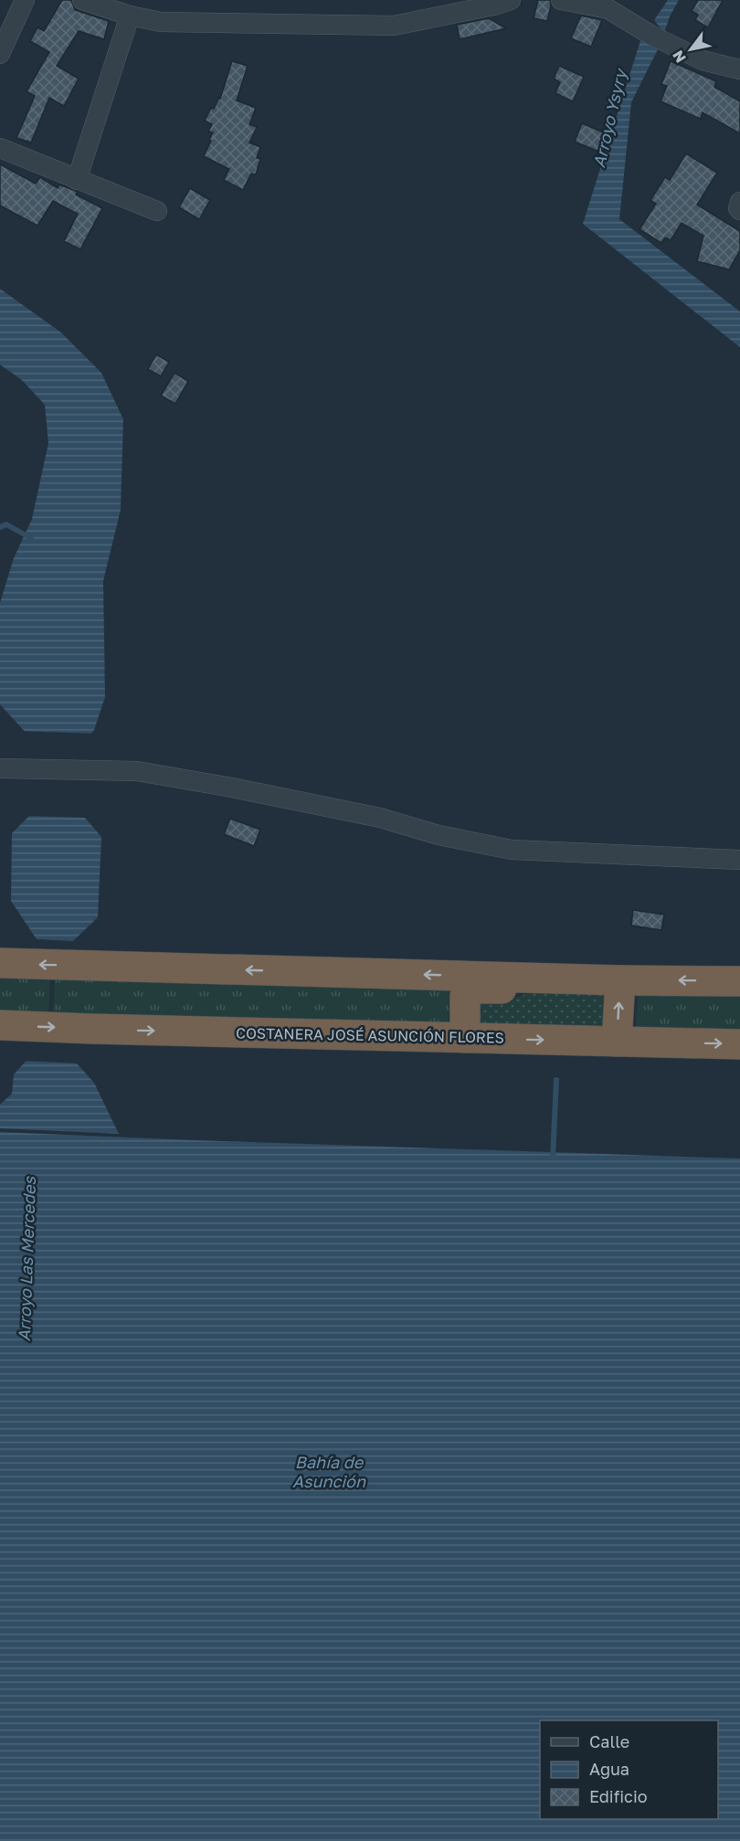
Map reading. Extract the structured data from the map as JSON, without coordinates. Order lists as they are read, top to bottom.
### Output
{
  "streets": {
    "highway": ["COSTANERA JOSÉ ASUNCIÓN FLORES"]
  },
  "water": ["Arroyo Ysyry", "Arroyo Las Mercedes", "Bahía de Asunción"],
  "legend": ["Calle", "Agua", "Edificio"],
  "north": "bottom left"
}
